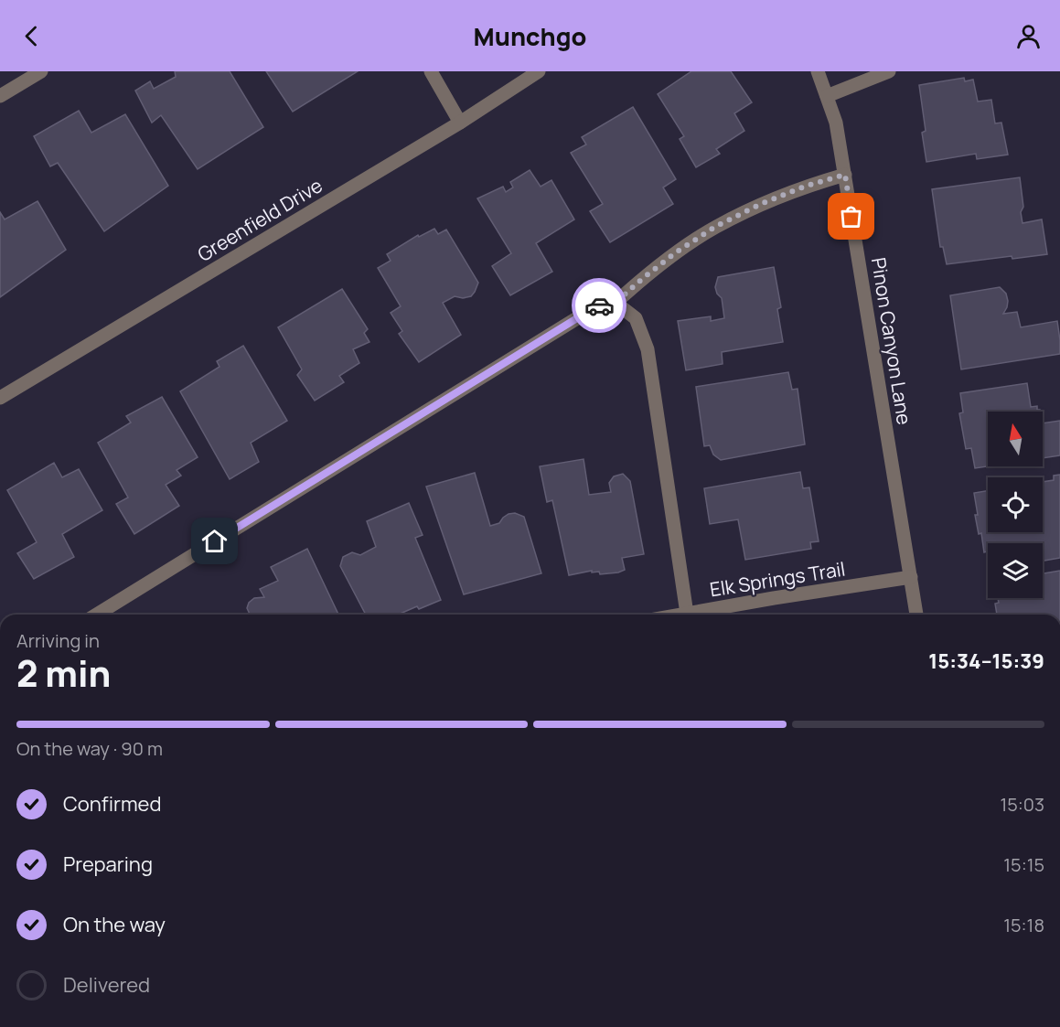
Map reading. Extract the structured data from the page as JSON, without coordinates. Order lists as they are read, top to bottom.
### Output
{
  "streets": {
    "street": ["Greenfield Drive", "Pinon Canyon Lane", "Elk Springs Trail"]
  },
  "crossings": [
    ["Pinon Canyon Lane", "Elk Springs Trail"]
  ],
  "north": "top",
  "page": {
    "header": "Munchgo",
    "heading": ["2 min", "Arriving in", "15:34–15:39"],
    "bar": "On the way · 90 m",
    "list": [
      ["Confirmed", "15:03"],
      ["Preparing", "15:15"],
      ["On the way", "15:18"],
      "Delivered"
    ]
  }
}
